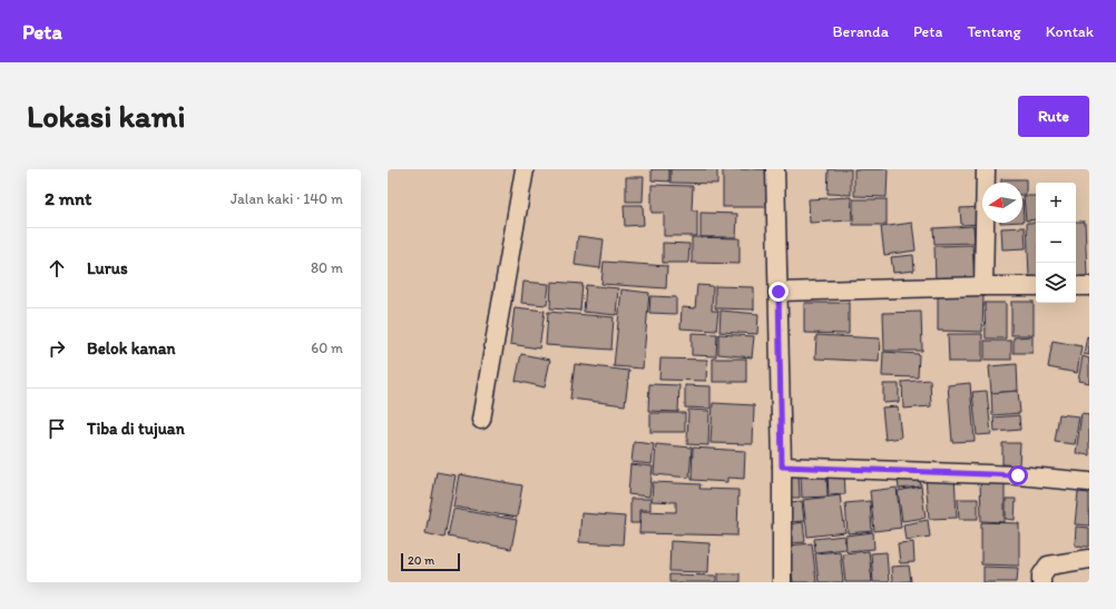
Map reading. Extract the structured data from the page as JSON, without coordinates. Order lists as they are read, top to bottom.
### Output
{
  "scale_bar": "20 m",
  "north": "left",
  "page": {
    "header": "Peta",
    "nav": [
      "Beranda",
      "Peta",
      "Tentang",
      "Kontak"
    ],
    "buttons": "Rute",
    "title": "Lokasi kami",
    "heading": ["2 mnt", "Jalan kaki · 140 m"],
    "map_buttons": ["+", "−"],
    "list": [
      ["Lurus", "80 m"],
      ["Belok kanan", "60 m"],
      "Tiba di tujuan"
    ],
    "scale": "20 m"
  }
}
